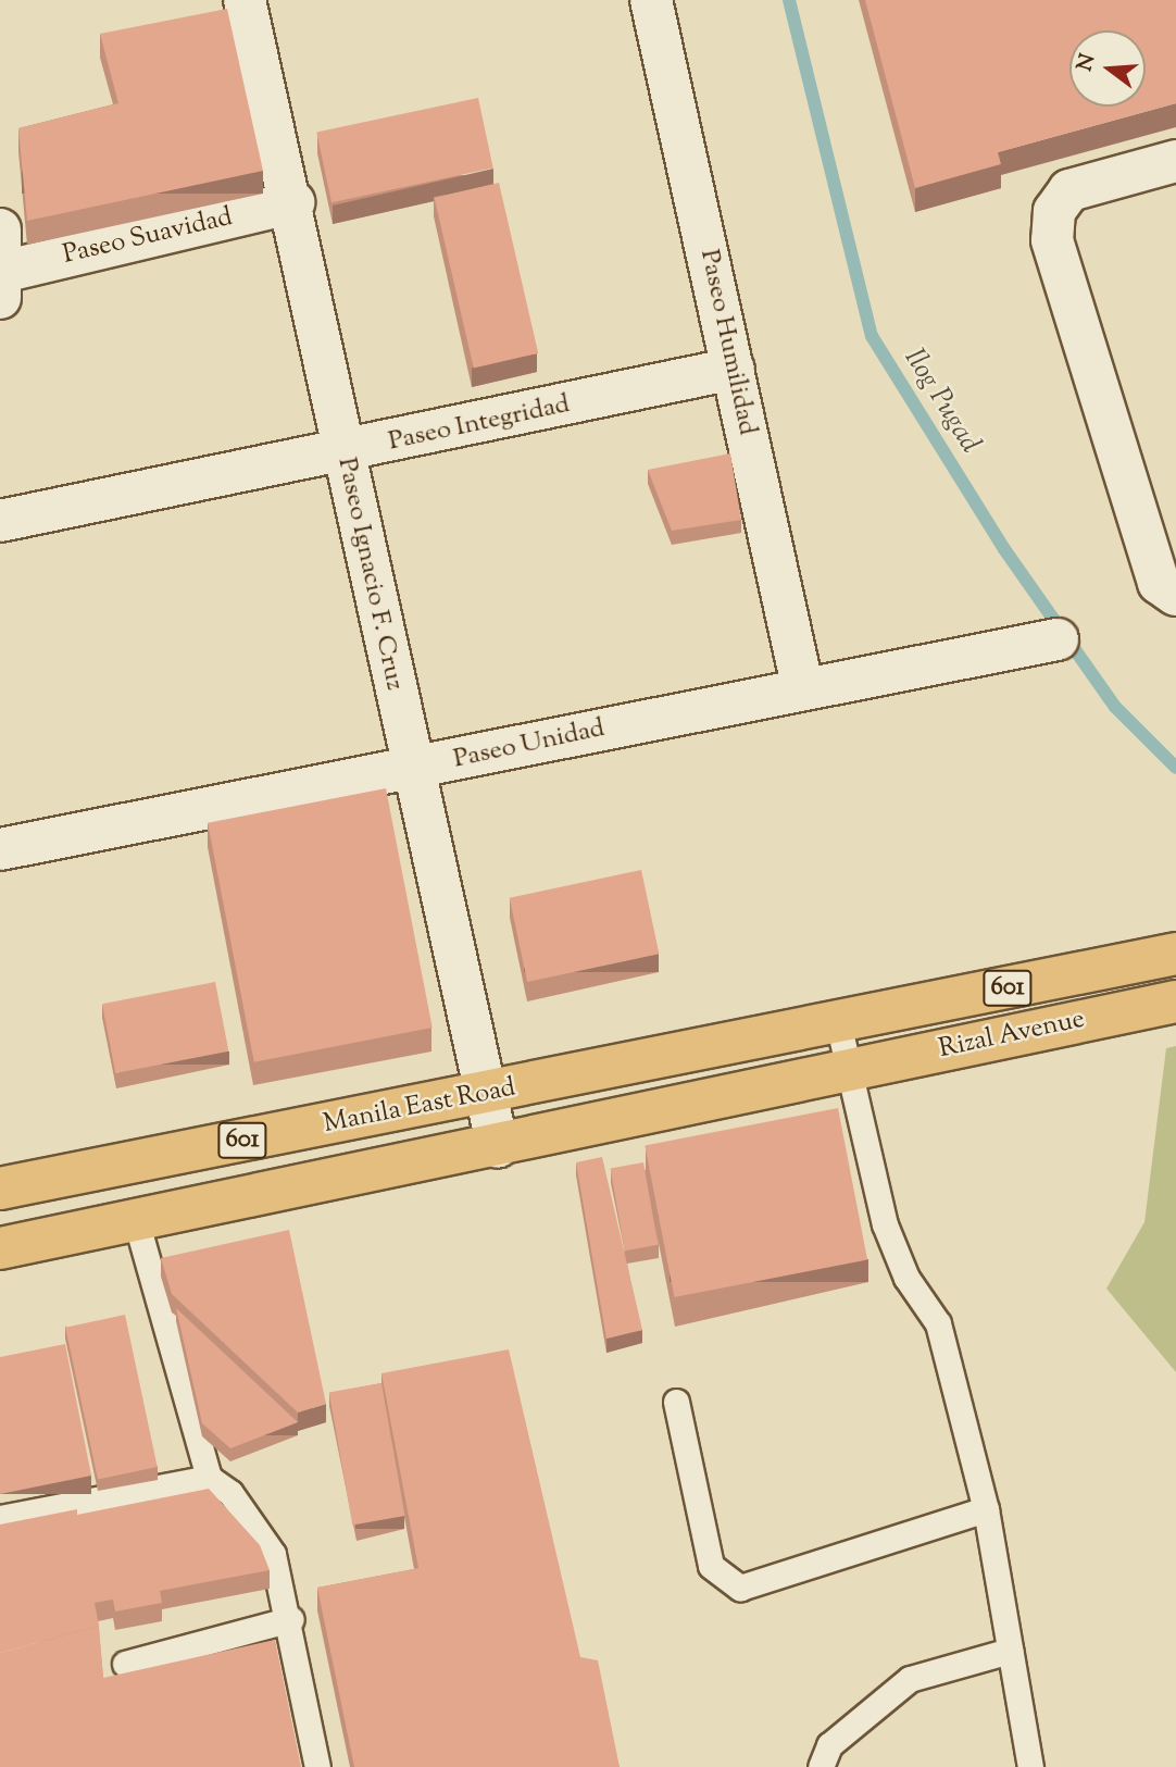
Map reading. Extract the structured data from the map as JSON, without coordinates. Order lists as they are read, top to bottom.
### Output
{
  "streets": {
    "main road": ["601", "Rizal Avenue", "Manila East Road"],
    "street": [
      "Paseo Suavidad",
      "Paseo Humilidad",
      "Paseo Integridad",
      "Paseo Ignacio F. Cruz",
      "Paseo Unidad"
    ]
  },
  "crossings": [
    ["Paseo Suavidad", "Paseo Ignacio F. Cruz"],
    ["Paseo Humilidad", "Paseo Integridad"],
    ["Paseo Humilidad", "Paseo Unidad"],
    ["Paseo Integridad", "Paseo Ignacio F. Cruz"],
    ["Paseo Ignacio F. Cruz", "Paseo Unidad"],
    ["Paseo Ignacio F. Cruz", "Manila East Road"],
    ["601", "Manila East Road"],
    ["Rizal Avenue", "Manila East Road"]
  ],
  "water": ["Ilog Pugad"],
  "north": "left"
}
